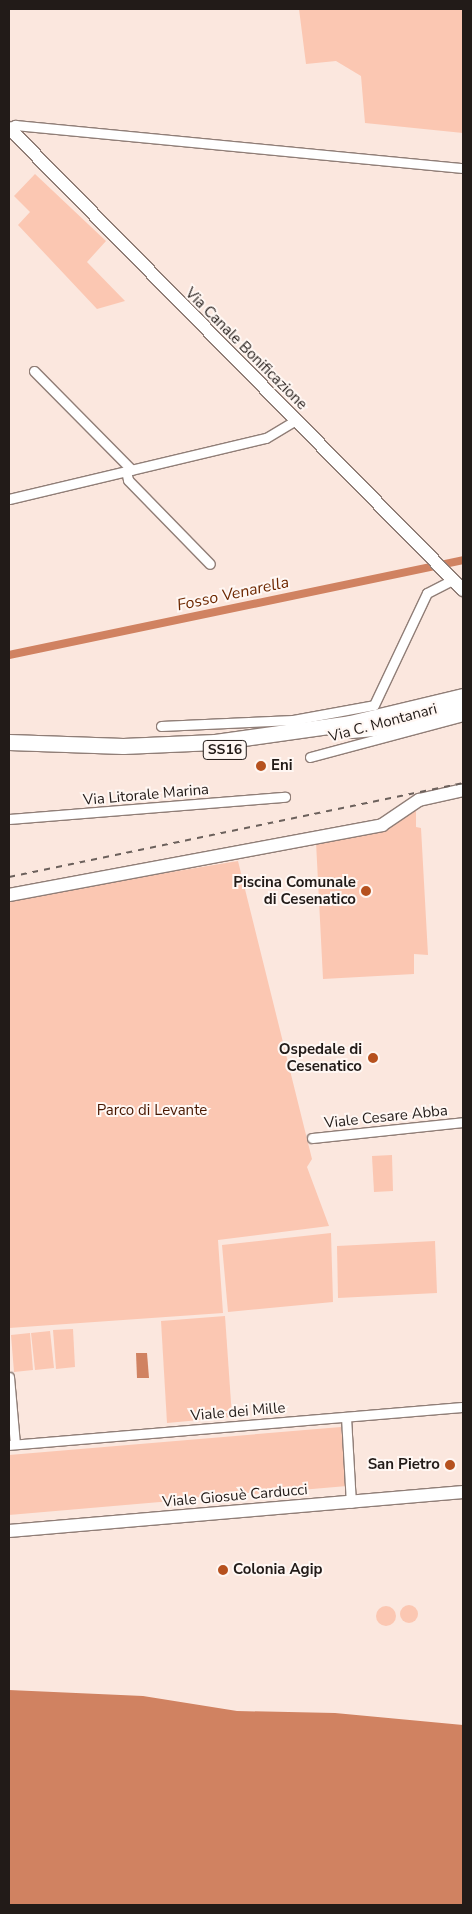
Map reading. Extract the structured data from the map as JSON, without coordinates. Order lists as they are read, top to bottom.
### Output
{
  "streets": {
    "highway": ["SS16"],
    "street": [
      "Via Canale Bonificazione",
      "Via C. Montanari",
      "Via Litorale Marina",
      "Viale Cesare Abba",
      "Viale dei Mille",
      "Viale Giosuè Carducci"
    ]
  },
  "water": ["Fosso Venarella"],
  "parks": ["Parco di Levante"],
  "places": [
    "Eni",
    "Piscina Comunale di Cesenatico",
    "Ospedale di Cesenatico",
    "San Pietro",
    "Colonia Agip"
  ]
}
